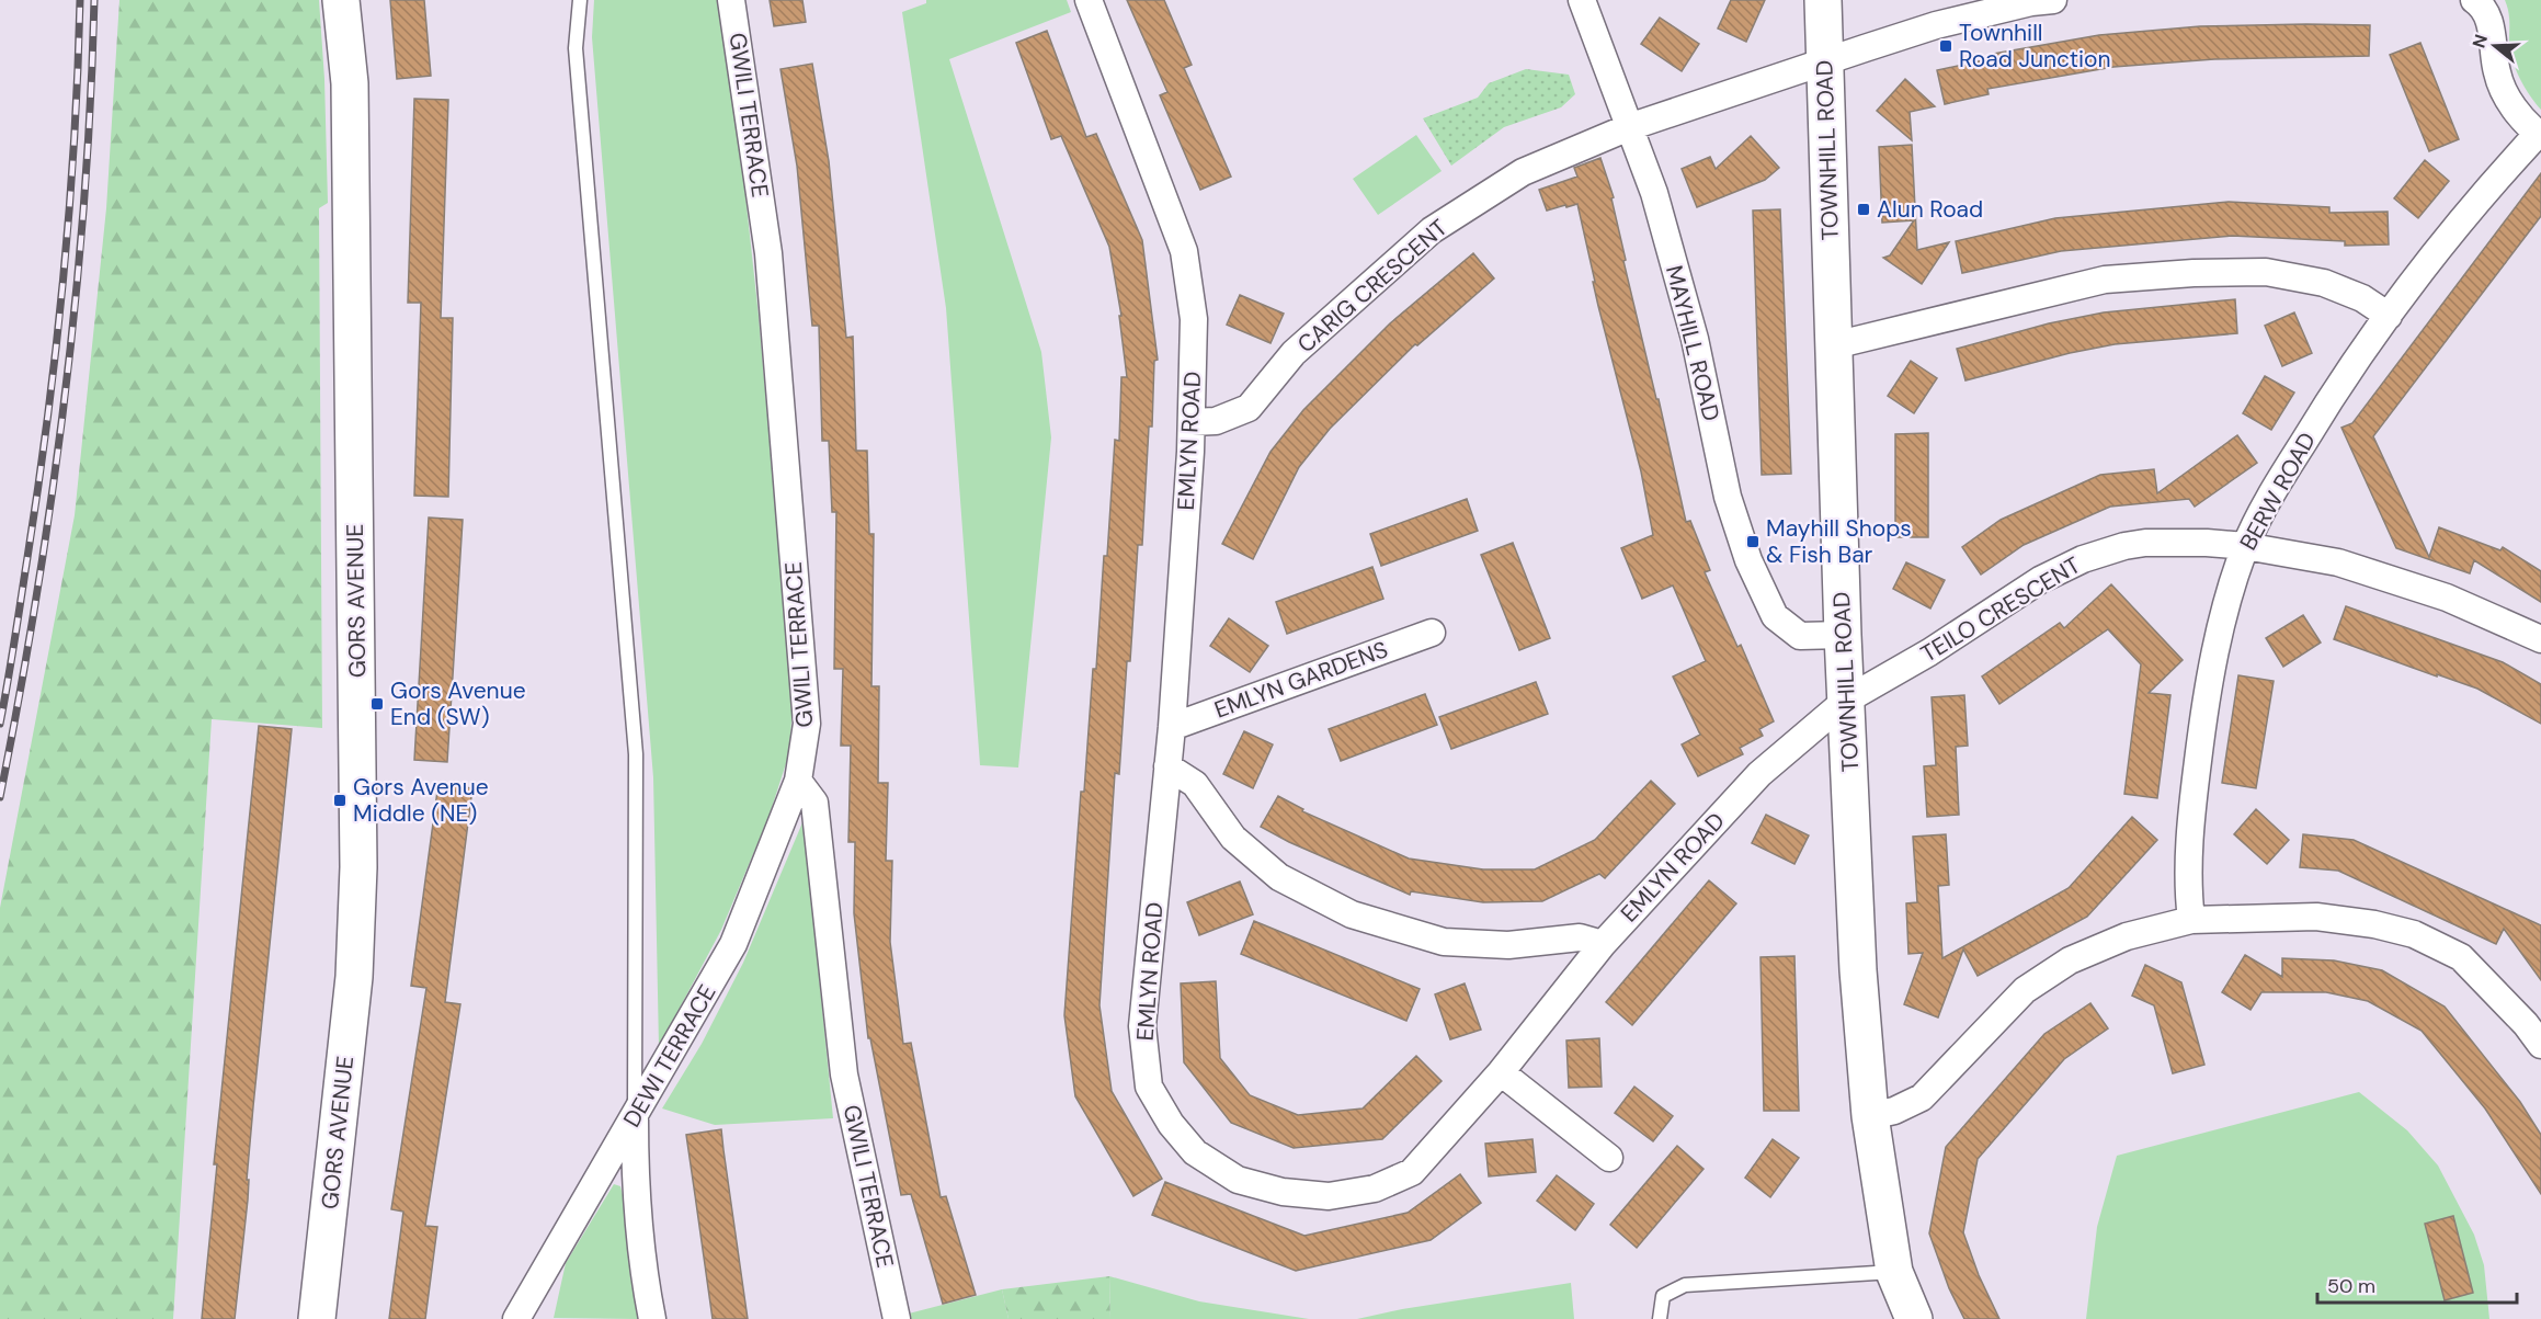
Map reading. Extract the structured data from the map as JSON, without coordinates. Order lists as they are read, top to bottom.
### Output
{
  "streets": {
    "street": [
      "GWILI TERRACE",
      "TOWNHILL ROAD",
      "CARIG CRESCENT",
      "MAYHILL ROAD",
      "EMLYN ROAD",
      "BERW ROAD",
      "GORS AVENUE",
      "TEILO CRESCENT",
      "EMLYN GARDENS",
      "DEWI TERRACE"
    ]
  },
  "crossings": [
    ["GWILI TERRACE", "DEWI TERRACE"],
    ["TOWNHILL ROAD", "CARIG CRESCENT"],
    ["TOWNHILL ROAD", "MAYHILL ROAD"],
    ["TOWNHILL ROAD", "EMLYN ROAD"],
    ["TOWNHILL ROAD", "TEILO CRESCENT"],
    ["CARIG CRESCENT", "MAYHILL ROAD"],
    ["CARIG CRESCENT", "EMLYN ROAD"],
    ["EMLYN ROAD", "TEILO CRESCENT"],
    ["EMLYN ROAD", "EMLYN GARDENS"],
    ["BERW ROAD", "TEILO CRESCENT"]
  ],
  "places": {
    "transit": [
      "Townhill Road Junction",
      "Alun Road",
      "Mayhill Shops & Fish Bar",
      "Gors Avenue End (SW)",
      "Gors Avenue Middle (NE)"
    ]
  },
  "scale_bar": "50 m",
  "north": "left"
}
